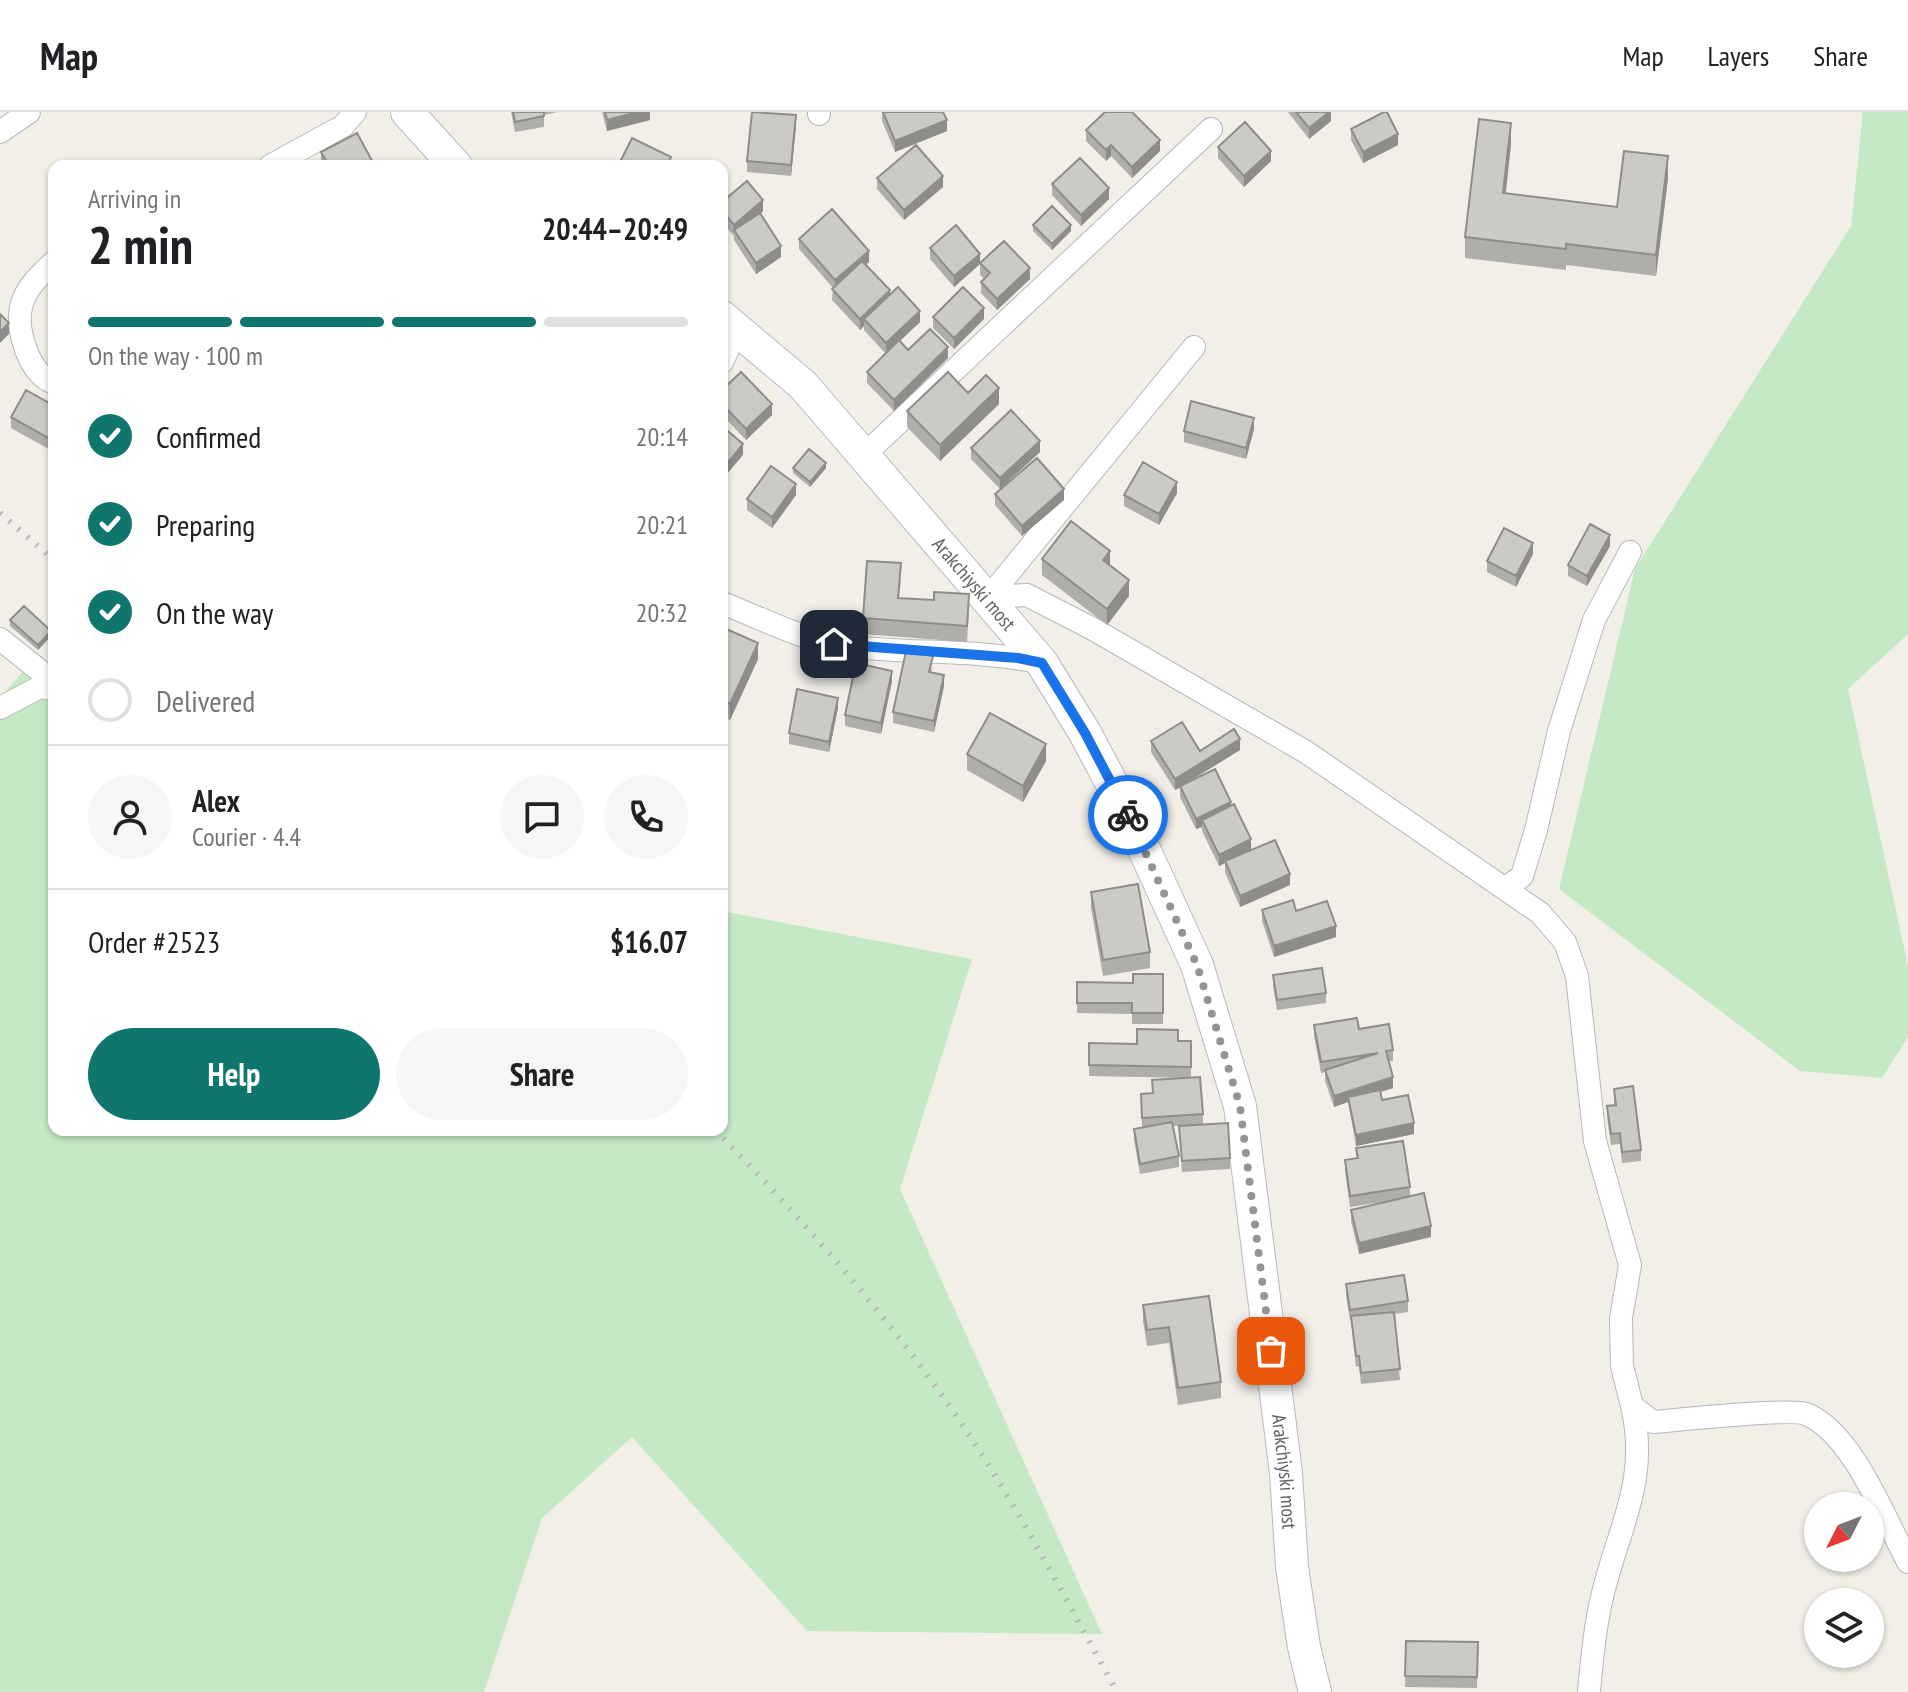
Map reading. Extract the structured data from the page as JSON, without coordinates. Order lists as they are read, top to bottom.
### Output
{
  "streets": {
    "main road": ["Arakchiyski most"]
  },
  "north": "bottom left",
  "page": {
    "header": "Map",
    "nav": ["Map", "Layers", "Share"],
    "heading": ["2 min", "Arriving in", "20:44–20:49"],
    "panel": [
      "Alex",
      "Courier · 4.4",
      "Order #2523",
      "$16.07"
    ],
    "bar": "On the way · 100 m",
    "list": [
      ["Confirmed", "20:14"],
      ["Preparing", "20:21"],
      ["On the way", "20:32"],
      "Delivered"
    ],
    "buttons": ["Help", "Share"]
  }
}
